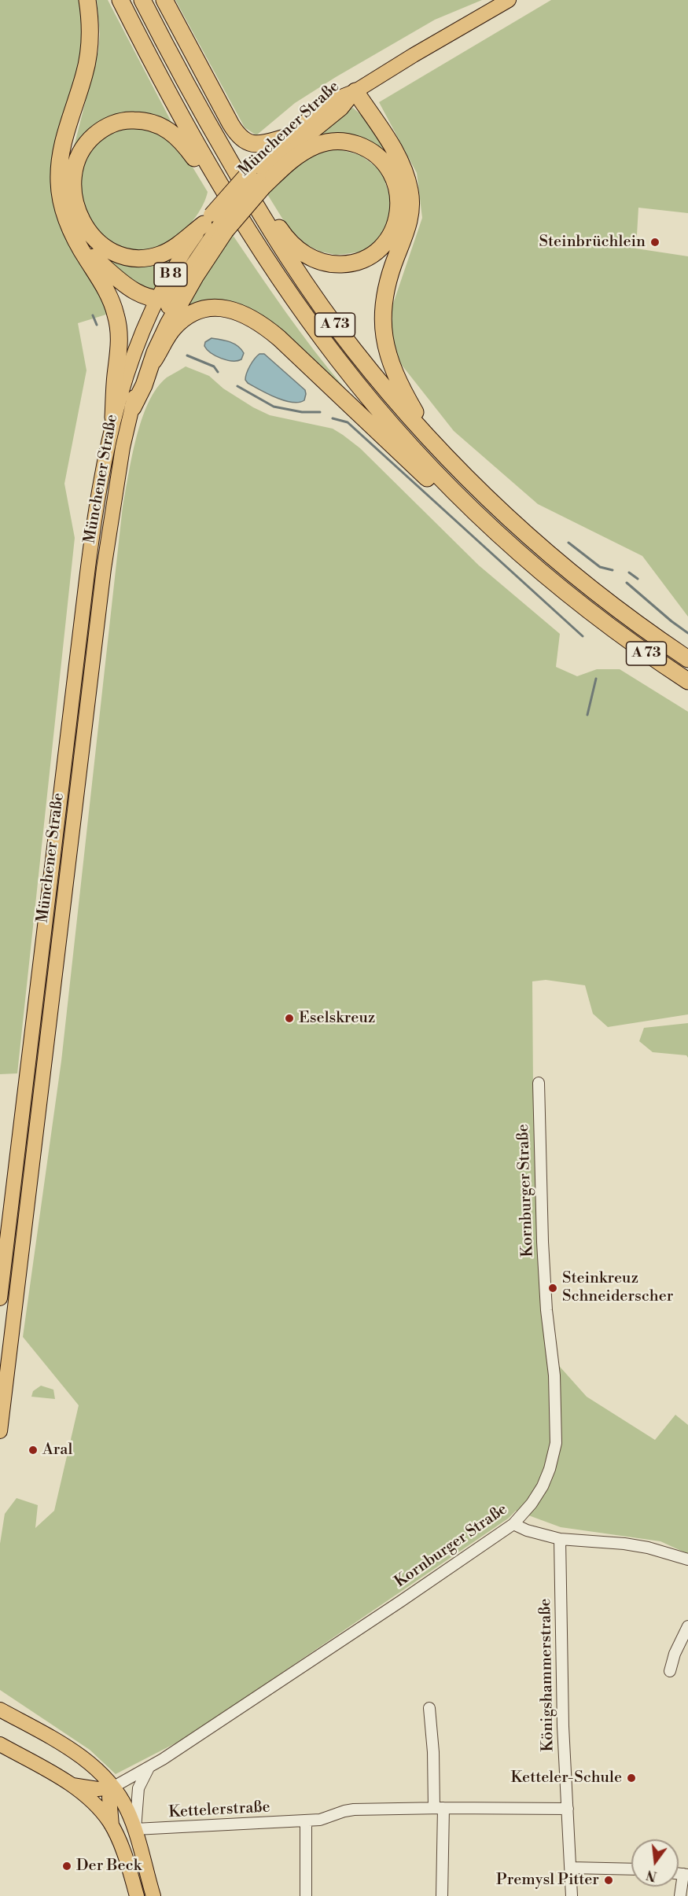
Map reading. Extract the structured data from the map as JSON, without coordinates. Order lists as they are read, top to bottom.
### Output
{
  "streets": {
    "highway": ["A 73"],
    "main road": ["Münchener Straße", "B 8"],
    "street": ["Kornburger Straße", "Königshammerstraße", "Kettelerstraße"]
  },
  "crossings": [
    ["Münchener Straße", "A 73"],
    ["Königshammerstraße", "Kettelerstraße"]
  ],
  "places": [
    "Steinbrüchlein",
    "Eselskreuz",
    "Steinkreuz Schneiderscher",
    "Aral",
    "Ketteler-Schule",
    "Der Beck",
    "Premysl Pitter"
  ],
  "north": "bottom"
}
